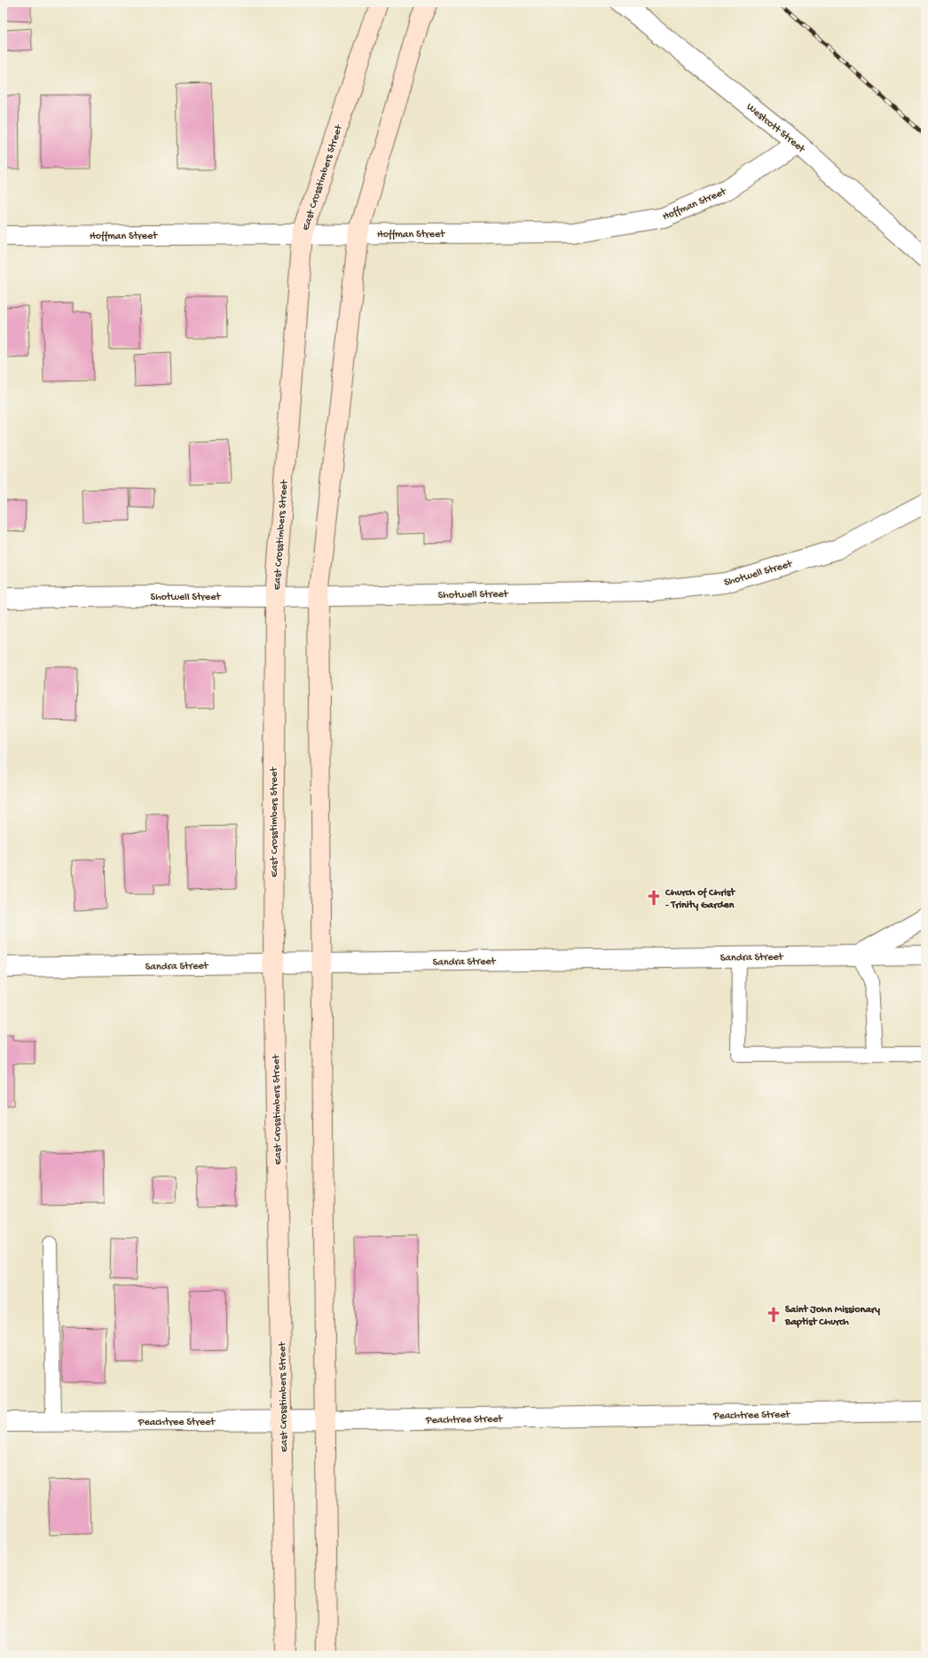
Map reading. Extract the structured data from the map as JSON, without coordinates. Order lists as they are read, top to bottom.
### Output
{
  "streets": {
    "main road": ["East Crosstimbers Street"],
    "street": [
      "Westcott Street",
      "Hoffman Street",
      "Shotwell Street",
      "Sandra Street",
      "Peachtree Street"
    ]
  },
  "crossings": [
    ["Westcott Street", "Hoffman Street"],
    ["East Crosstimbers Street", "Hoffman Street"],
    ["East Crosstimbers Street", "Shotwell Street"],
    ["East Crosstimbers Street", "Sandra Street"],
    ["East Crosstimbers Street", "Peachtree Street"]
  ],
  "places": {
    "church": ["Church of Christ - Trinity Garden", "Saint John Missionary Baptist Church"]
  }
}
